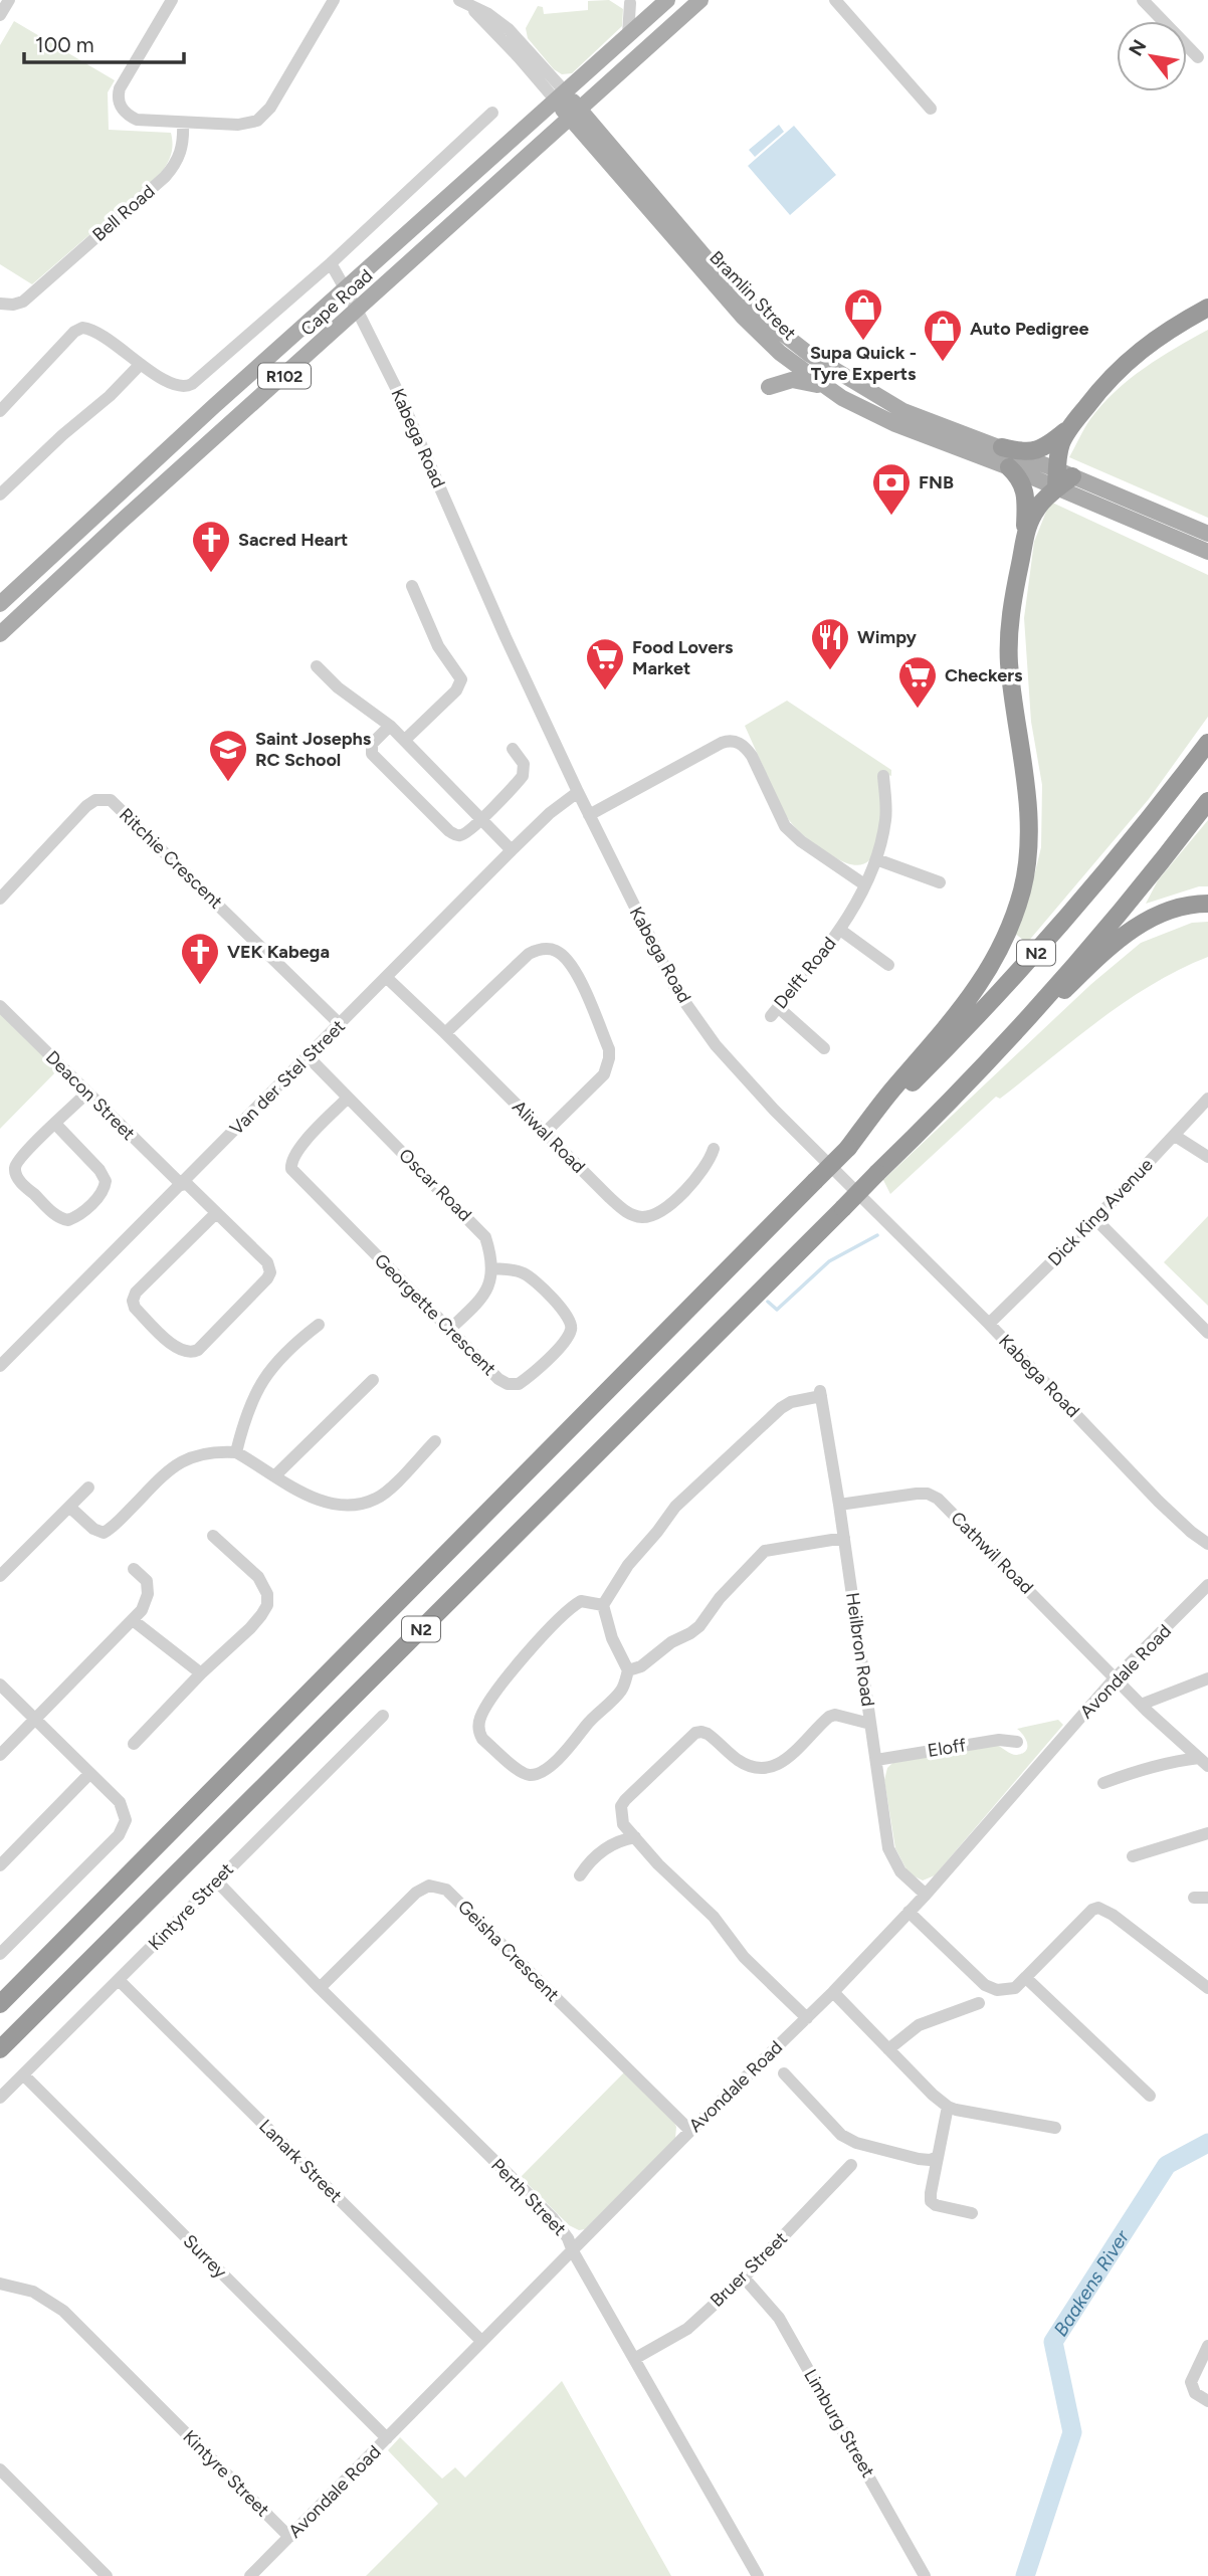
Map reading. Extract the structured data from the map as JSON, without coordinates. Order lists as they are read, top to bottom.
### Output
{
  "streets": {
    "highway": ["N2"],
    "main road": ["Bramlin Street", "Cape Road", "R102"],
    "street": [
      "Bell Road",
      "Kabega Road",
      "Ritchie Crescent",
      "Delft Road",
      "Van der Stel Street",
      "Deacon Street",
      "Aliwal Road",
      "Oscar Road",
      "Dick King Avenue",
      "Georgette Crescent",
      "Cathwil Road",
      "Heilbron Road",
      "Avondale Road",
      "Eloff",
      "Kintyre Street",
      "Geisha Crescent",
      "Lanark Street",
      "Perth Street",
      "Surrey",
      "Bruer Street",
      "Limburg Street"
    ]
  },
  "crossings": [
    ["Bramlin Street", "Cape Road"],
    ["Cape Road", "Kabega Road"],
    ["Kabega Road", "Van der Stel Street"],
    ["Kabega Road", "Dick King Avenue"],
    ["Ritchie Crescent", "Van der Stel Street"],
    ["Van der Stel Street", "Deacon Street"],
    ["Van der Stel Street", "Aliwal Road"],
    ["Van der Stel Street", "Oscar Road"],
    ["Oscar Road", "Georgette Crescent"],
    ["Cathwil Road", "Heilbron Road"],
    ["Cathwil Road", "Avondale Road"],
    ["Heilbron Road", "Avondale Road"],
    ["Heilbron Road", "Eloff"],
    ["Avondale Road", "Kintyre Street"],
    ["Avondale Road", "Geisha Crescent"],
    ["Avondale Road", "Lanark Street"],
    ["Avondale Road", "Perth Street"],
    ["Avondale Road", "Surrey"],
    ["Kintyre Street", "Lanark Street"],
    ["Kintyre Street", "Perth Street"],
    ["Kintyre Street", "Surrey"],
    ["Geisha Crescent", "Perth Street"],
    ["Perth Street", "Bruer Street"],
    ["Bruer Street", "Limburg Street"]
  ],
  "water": ["Baakens River"],
  "places": {
    "shop": ["Supa Quick - Tyre Experts", "Auto Pedigree"],
    "bank": ["FNB"],
    "church": ["Sacred Heart", "VEK Kabega"],
    "restaurant": ["Wimpy"],
    "supermarket": ["Food Lovers Market", "Checkers"],
    "school or university": ["Saint Josephs RC School"]
  },
  "scale_bar": "100 m",
  "north": "top left"
}
